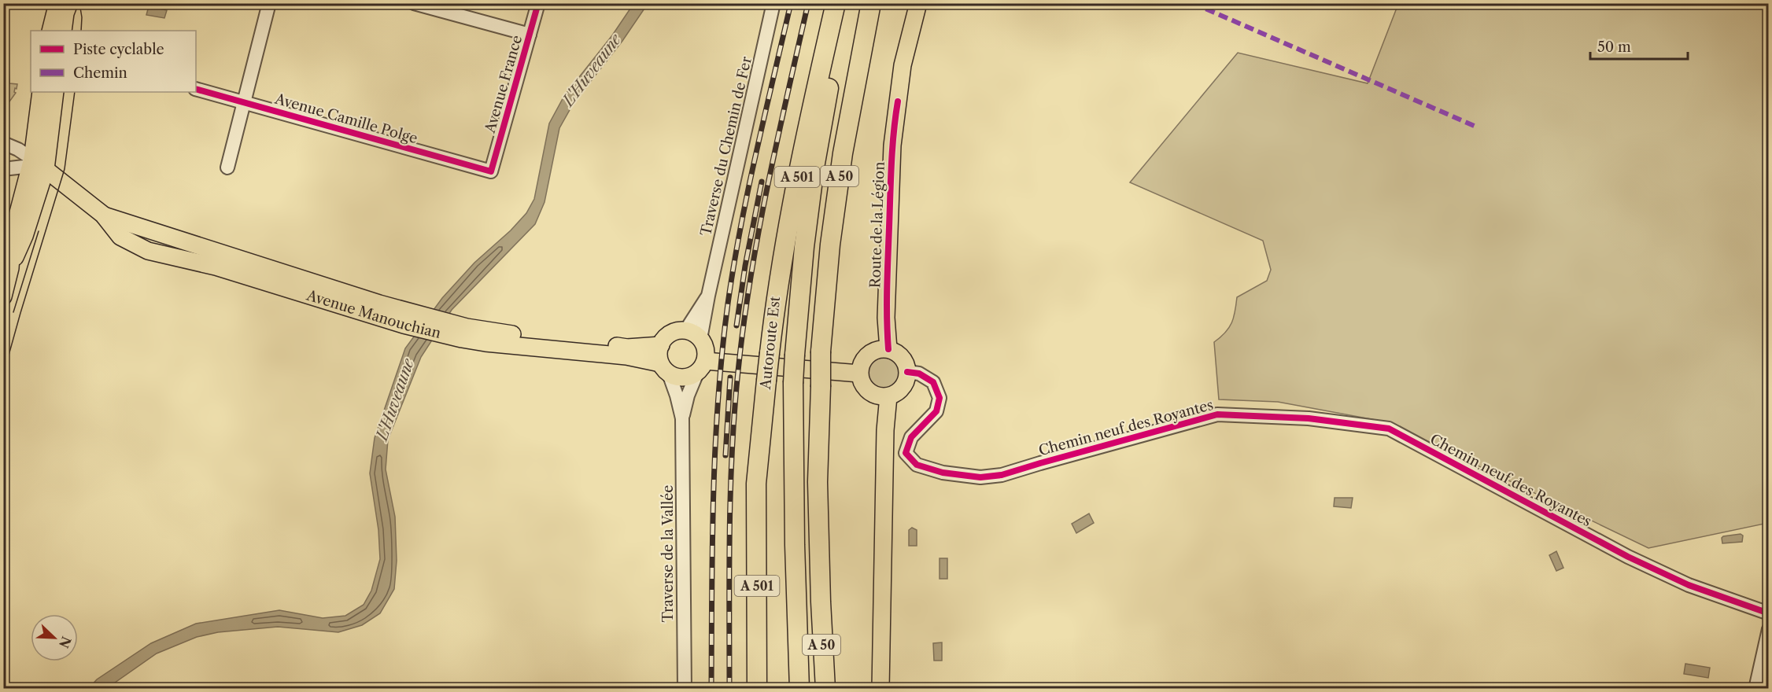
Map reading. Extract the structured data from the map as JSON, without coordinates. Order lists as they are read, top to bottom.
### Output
{
  "streets": {
    "highway": ["A 50", "A 501", "Autoroute Est"],
    "main road": ["Route de la Légion", "Avenue Manouchian"],
    "street": [
      "Avenue France",
      "Avenue Camille Polge",
      "Traverse du Chemin de Fer",
      "Chemin neuf des Royantes",
      "Traverse de la Vallée"
    ]
  },
  "crossings": [
    ["Avenue France", "Avenue Camille Polge"],
    ["Traverse du Chemin de Fer", "Avenue Manouchian"],
    ["Traverse du Chemin de Fer", "Traverse de la Vallée"],
    ["Route de la Légion", "Chemin neuf des Royantes"],
    ["Avenue Manouchian", "Traverse de la Vallée"]
  ],
  "water": ["L'Huveaune"],
  "legend": ["Piste cyclable", "Chemin"],
  "scale_bar": "50 m",
  "north": "bottom right"
}
